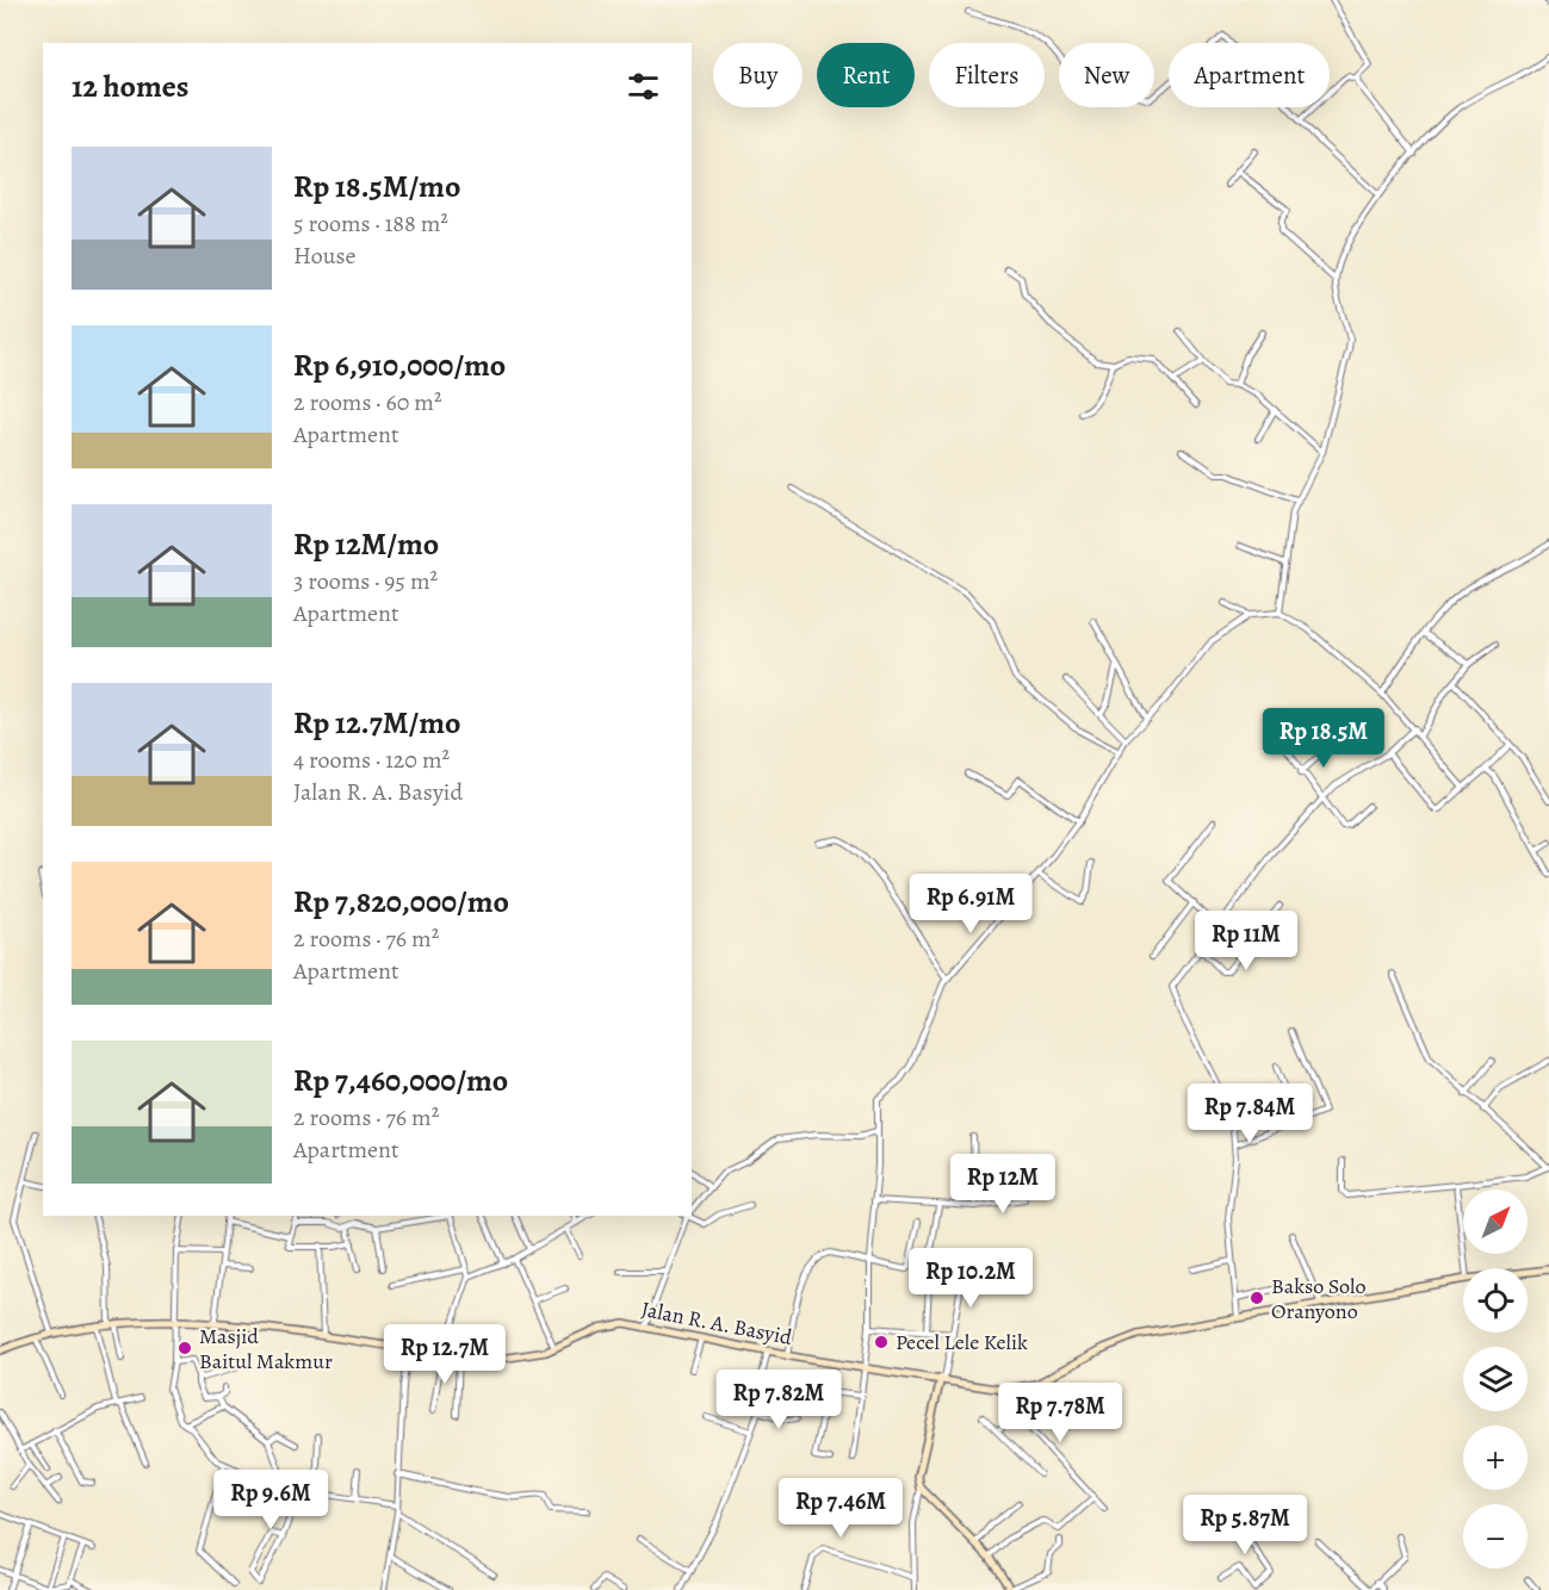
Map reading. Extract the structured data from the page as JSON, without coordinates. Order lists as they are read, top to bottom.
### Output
{
  "streets": {
    "main road": ["Jalan R. A. Basyid"]
  },
  "places": ["Bakso Solo Oranyono", "Pecel Lele Kelik", "Masjid Baitul Makmur"],
  "north": "top right",
  "page": {
    "chip": [
      "Buy",
      "Rent",
      "Filters",
      "New",
      "Apartment"
    ],
    "heading": "12 homes",
    "list": [
      {
        "name": "Rp 18.5M/mo",
        "note": "5 rooms · 188 m² · House"
      },
      {
        "name": "Rp 6,910,000/mo",
        "note": "2 rooms · 60 m² · Apartment"
      },
      {
        "name": "Rp 12M/mo",
        "note": "3 rooms · 95 m² · Apartment"
      },
      {
        "name": "Rp 12.7M/mo",
        "note": "4 rooms · 120 m² · Jalan R. A. Basyid"
      },
      {
        "name": "Rp 7,820,000/mo",
        "note": "2 rooms · 76 m² · Apartment"
      },
      {
        "name": "Rp 7,460,000/mo",
        "note": "2 rooms · 76 m² · Apartment"
      }
    ],
    "price": [
      "Rp 18.5M",
      "Rp 6.91M",
      "Rp 11M",
      "Rp 7.84M",
      "Rp 12M",
      "Rp 10.2M",
      "Rp 12.7M",
      "Rp 7.82M",
      "Rp 7.78M",
      "Rp 9.6M",
      "Rp 7.46M",
      "Rp 5.87M"
    ],
    "map_buttons": ["+", "−"]
  }
}
